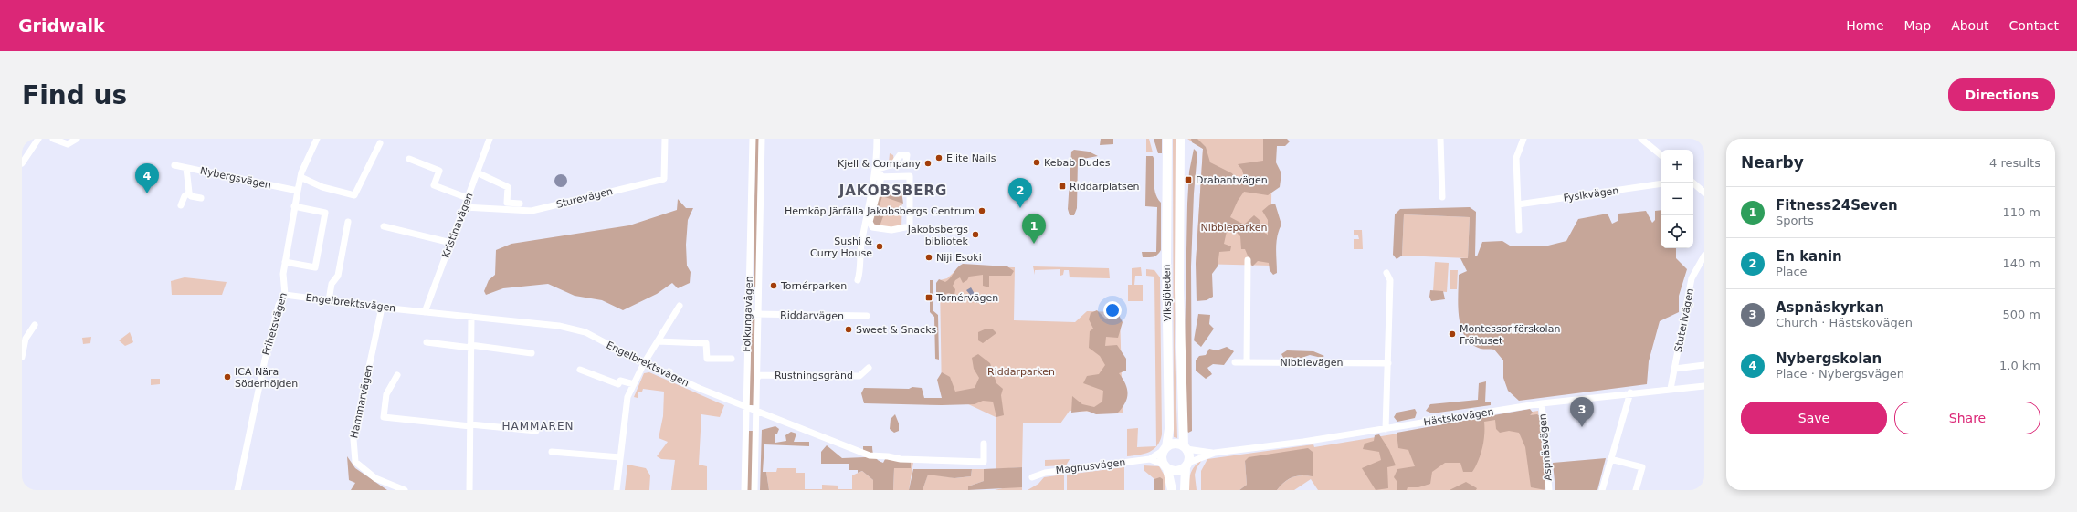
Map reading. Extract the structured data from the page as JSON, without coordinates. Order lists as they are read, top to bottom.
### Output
{
  "streets": {
    "main road": ["Viksjöleden"],
    "street": [
      "Nybergsvägen",
      "Fysikvägen",
      "Sturevägen",
      "Kristinavägen",
      "Engelbrektsvägen",
      "Folkungavägen",
      "Riddarvägen",
      "Stuterivägen",
      "Frihetsvägen",
      "Nibblevägen",
      "Rustningsgränd",
      "Hammarvägen",
      "Hästskovägen",
      "Aspnäsvägen",
      "Magnusvägen"
    ]
  },
  "crossings": [
    ["Nybergsvägen", "Frihetsvägen"],
    ["Sturevägen", "Kristinavägen"],
    ["Kristinavägen", "Engelbrektsvägen"],
    ["Viksjöleden", "Hästskovägen"],
    ["Viksjöleden", "Magnusvägen"],
    ["Engelbrektsvägen", "Folkungavägen"],
    ["Engelbrektsvägen", "Frihetsvägen"],
    ["Engelbrektsvägen", "Hammarvägen"],
    ["Folkungavägen", "Riddarvägen"],
    ["Folkungavägen", "Rustningsgränd"],
    ["Stuterivägen", "Hästskovägen"],
    ["Hästskovägen", "Aspnäsvägen"],
    ["Hästskovägen", "Magnusvägen"]
  ],
  "districts": ["JAKOBSBERG", "HAMMAREN"],
  "parks": ["Nibbleparken", "Riddarparken"],
  "places": {
    "other": [
      "Elite Nails",
      "Kebab Dudes",
      "Kjell & Company",
      "Hemköp Järfälla Jakobsbergs Centrum",
      "Jakobsbergs bibliotek",
      "Sushi & Curry House",
      "Niji Esoki",
      "Tornérparken",
      "Sweet & Snacks",
      "Montessoriförskolan Fröhuset",
      "ICA Nära Söderhöjden"
    ],
    "transit": ["Drabantvägen", "Riddarplatsen", "Tornérvägen"]
  },
  "page": {
    "header": "Gridwalk",
    "nav": [
      "Home",
      "Map",
      "About",
      "Contact"
    ],
    "buttons": [
      "Directions",
      ["Save", "Share"]
    ],
    "title": "Find us",
    "heading": ["Nearby", "4 results"],
    "map_buttons": ["+", "−"],
    "pins": [
      "4",
      "2",
      "1",
      "3"
    ],
    "list": [
      {
        "mark": "1",
        "name": "Fitness24Seven",
        "note": "Sports",
        "value": "110 m"
      },
      {
        "mark": "2",
        "name": "En kanin",
        "note": "Place",
        "value": "140 m"
      },
      {
        "mark": "3",
        "name": "Aspnäskyrkan",
        "note": "Church · Hästskovägen",
        "value": "500 m"
      },
      {
        "mark": "4",
        "name": "Nybergskolan",
        "note": "Place · Nybergsvägen",
        "value": "1.0 km"
      }
    ]
  }
}
